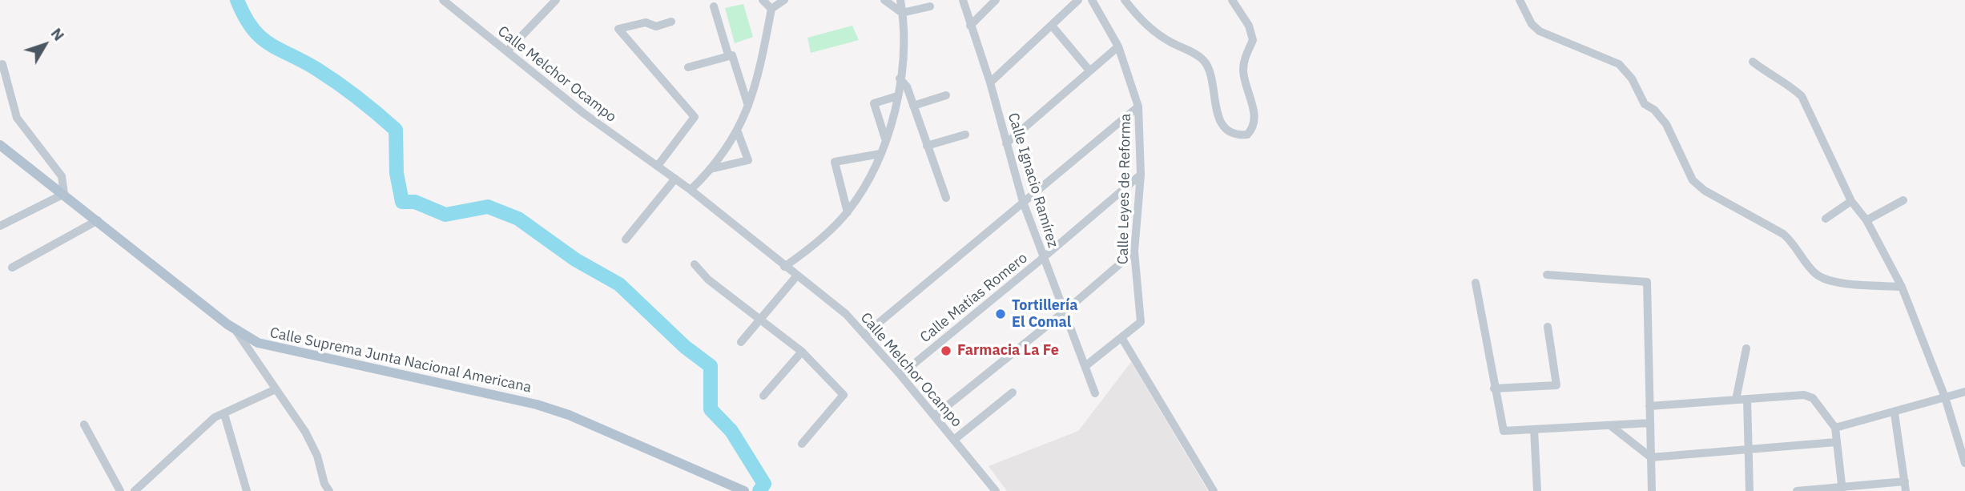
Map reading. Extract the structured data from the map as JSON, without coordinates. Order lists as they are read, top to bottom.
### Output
{
  "streets": {
    "main road": ["Calle Suprema Junta Nacional Americana"],
    "street": [
      "Calle Melchor Ocampo",
      "Calle Ignacio Ramírez",
      "Calle Leyes de Reforma",
      "Calle Matías Romero"
    ]
  },
  "crossings": [
    ["Calle Melchor Ocampo", "Calle Matías Romero"],
    ["Calle Ignacio Ramírez", "Calle Matías Romero"],
    ["Calle Leyes de Reforma", "Calle Matías Romero"]
  ],
  "places": ["Tortillería El Comal", "Farmacia La Fe"],
  "north": "top right"
}
